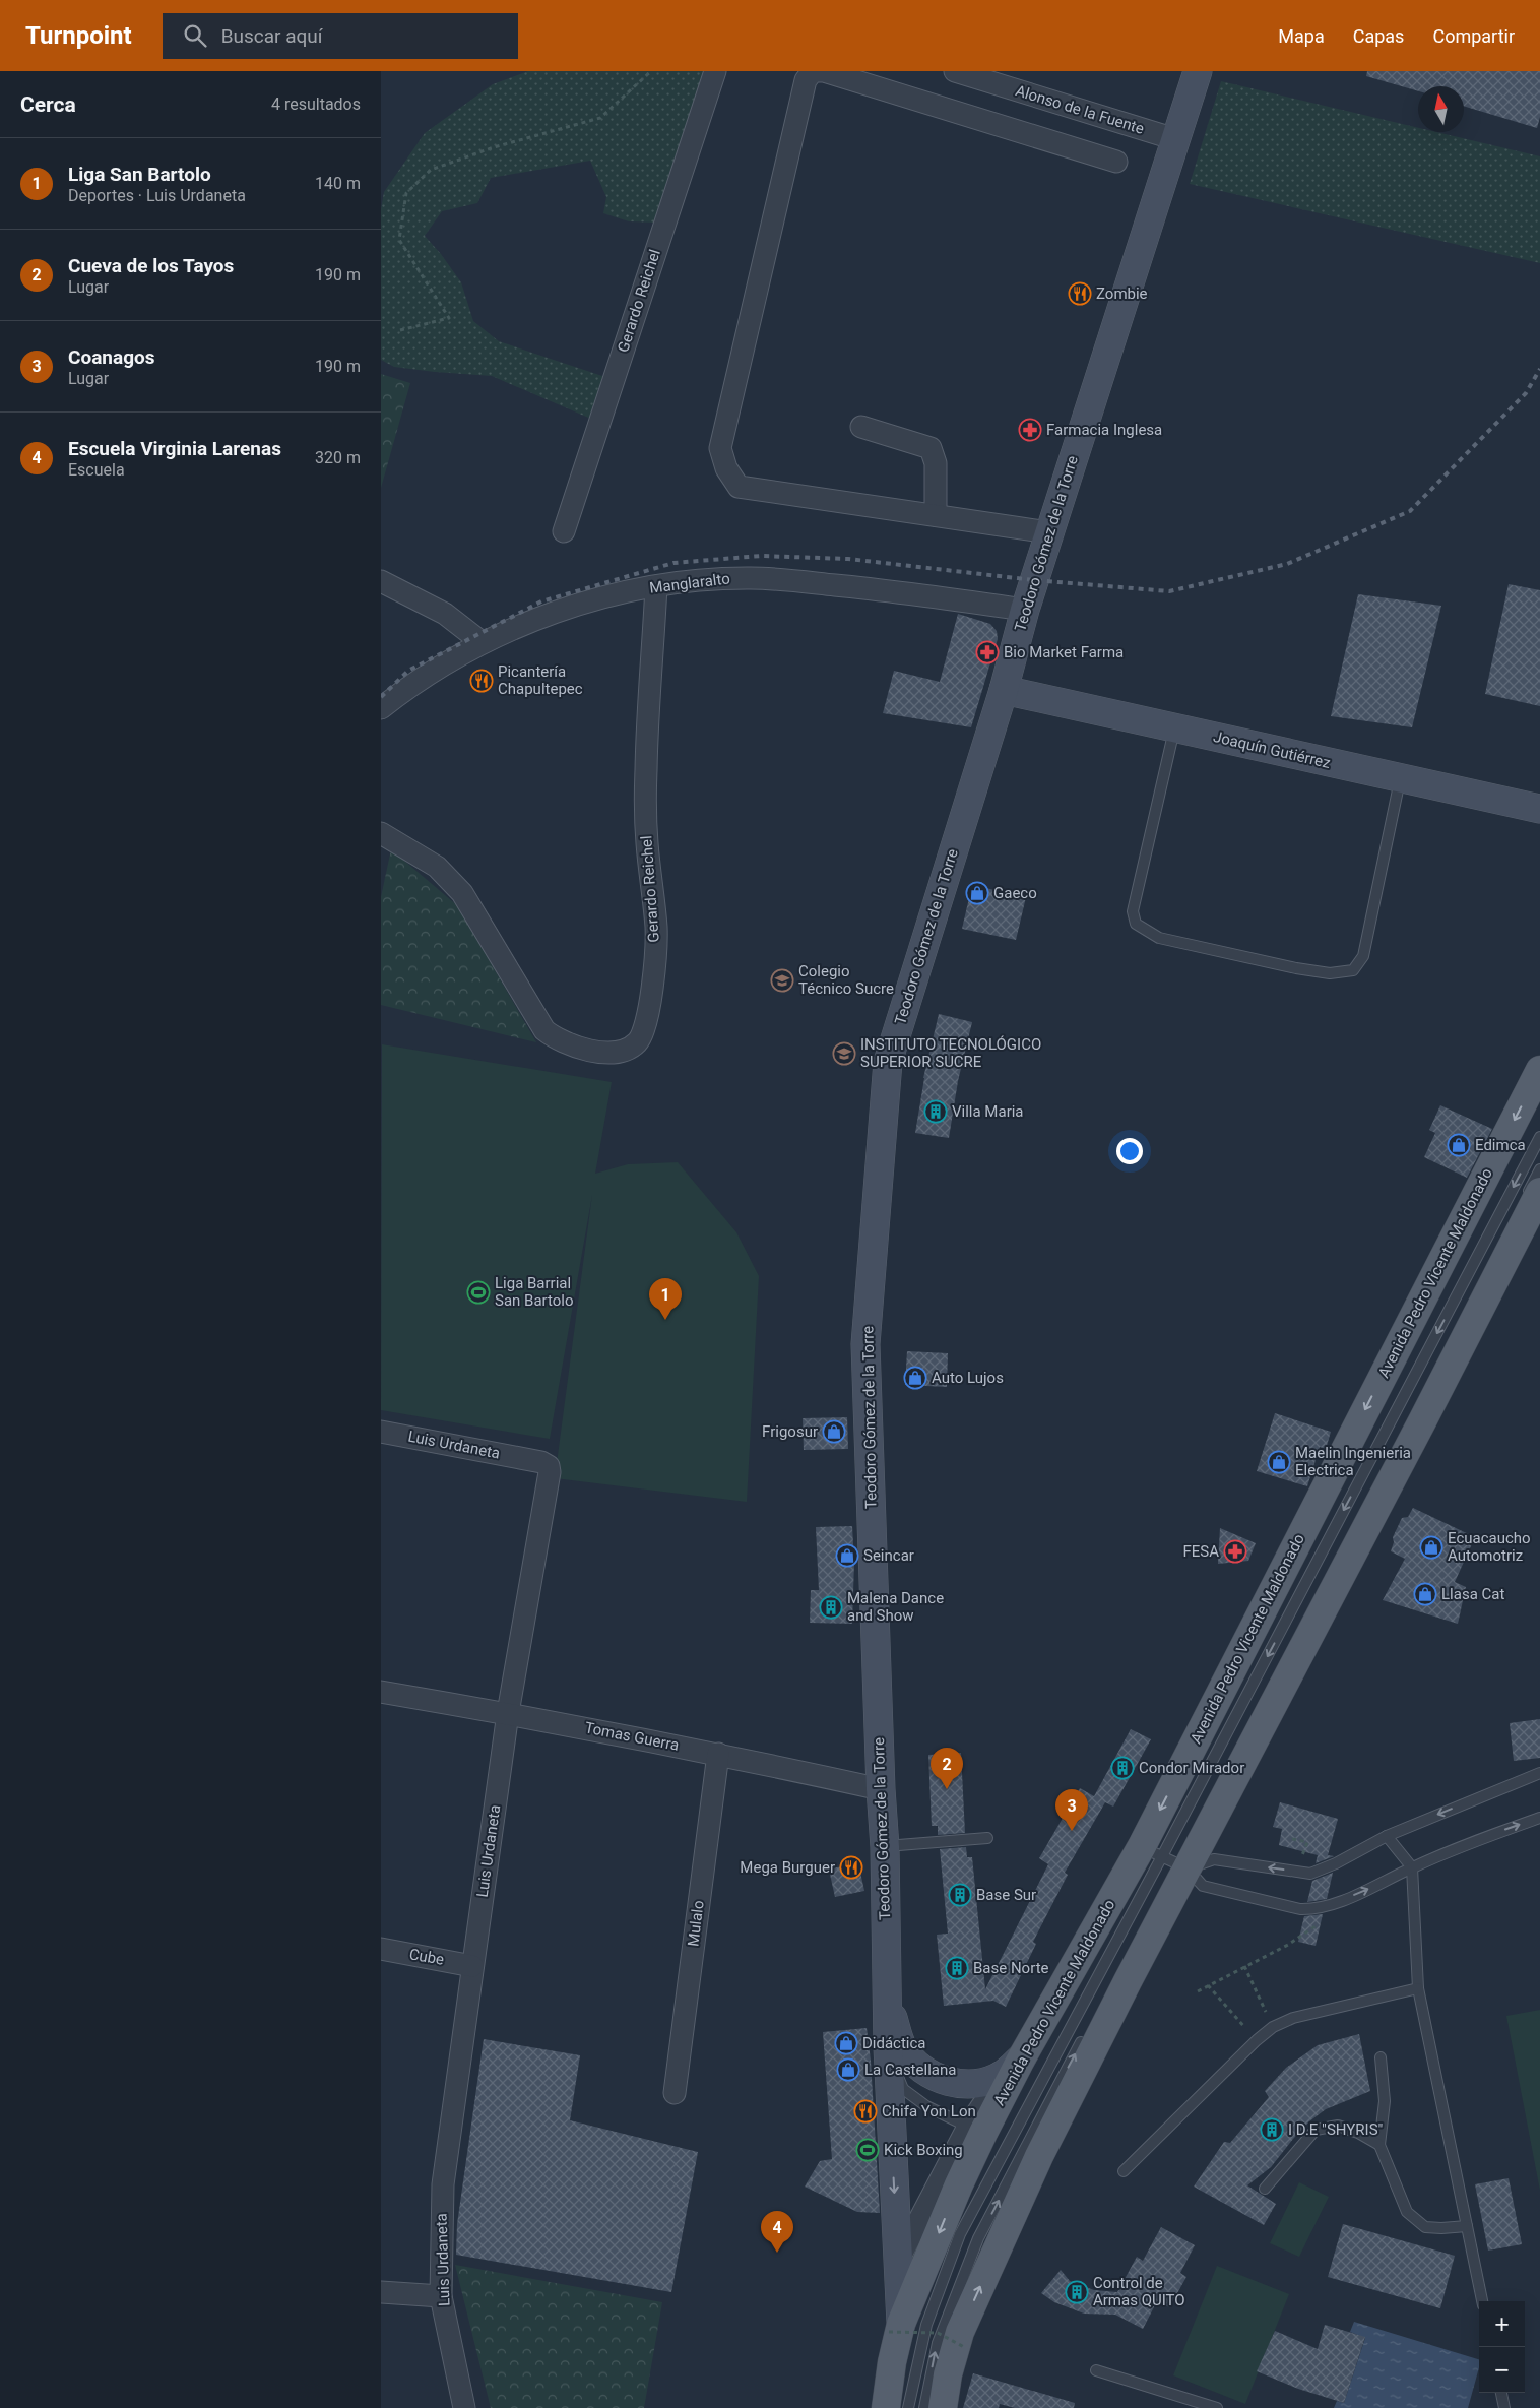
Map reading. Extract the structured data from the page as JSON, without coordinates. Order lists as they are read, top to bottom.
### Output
{
  "streets": {
    "main road": ["Avenida Pedro Vicente Maldonado"],
    "street": [
      "Alonso de la Fuente",
      "Gerardo Reichel",
      "Teodoro Gómez de la Torre",
      "Manglaralto",
      "Joaquín Gutiérrez",
      "Luis Urdaneta",
      "Tomas Guerra",
      "Mulalo",
      "Cube"
    ]
  },
  "crossings": [
    ["Alonso de la Fuente", "Teodoro Gómez de la Torre"],
    ["Gerardo Reichel", "Manglaralto"],
    ["Teodoro Gómez de la Torre", "Manglaralto"],
    ["Teodoro Gómez de la Torre", "Joaquín Gutiérrez"],
    ["Teodoro Gómez de la Torre", "Avenida Pedro Vicente Maldonado"],
    ["Teodoro Gómez de la Torre", "Tomas Guerra"],
    ["Luis Urdaneta", "Tomas Guerra"],
    ["Luis Urdaneta", "Cube"],
    ["Tomas Guerra", "Mulalo"]
  ],
  "places": {
    "restaurant": [
      "Zombie",
      "Picantería Chapultepec",
      "Mega Burguer",
      "Chifa Yon Lon"
    ],
    "pharmacy": ["Farmacia Inglesa", "Bio Market Farma", "FESA"],
    "shop": [
      "Gaeco",
      "Edimca",
      "Auto Lujos",
      "Frigosur",
      "Maelin Ingenieria Electrica",
      "Ecuacaucho Automotriz",
      "Seincar",
      "Llasa Cat",
      "Didáctica",
      "La Castellana"
    ],
    "school or university": ["Colegio Técnico Sucre", "INSTITUTO TECNOLÓGICO SUPERIOR SUCRE"],
    "building": [
      "Villa Maria",
      "Malena Dance and Show",
      "Condor Mirador",
      "Base Sur",
      "Base Norte",
      "I D.E \"SHYRIS\"",
      "Control de Armas QUITO"
    ],
    "sports": ["Liga Barrial San Bartolo", "Kick Boxing"]
  },
  "north": "top",
  "page": {
    "header": "Turnpoint",
    "search": "Buscar aquí",
    "nav": ["Mapa", "Capas", "Compartir"],
    "heading": ["Cerca", "4 resultados"],
    "list": [
      {
        "mark": "1",
        "name": "Liga San Bartolo",
        "note": "Deportes · Luis Urdaneta",
        "value": "140 m"
      },
      {
        "mark": "2",
        "name": "Cueva de los Tayos",
        "note": "Lugar",
        "value": "190 m"
      },
      {
        "mark": "3",
        "name": "Coanagos",
        "note": "Lugar",
        "value": "190 m"
      },
      {
        "mark": "4",
        "name": "Escuela Virginia Larenas",
        "note": "Escuela",
        "value": "320 m"
      }
    ],
    "pins": [
      "1",
      "2",
      "3",
      "4"
    ],
    "map_buttons": ["+", "−"]
  }
}
